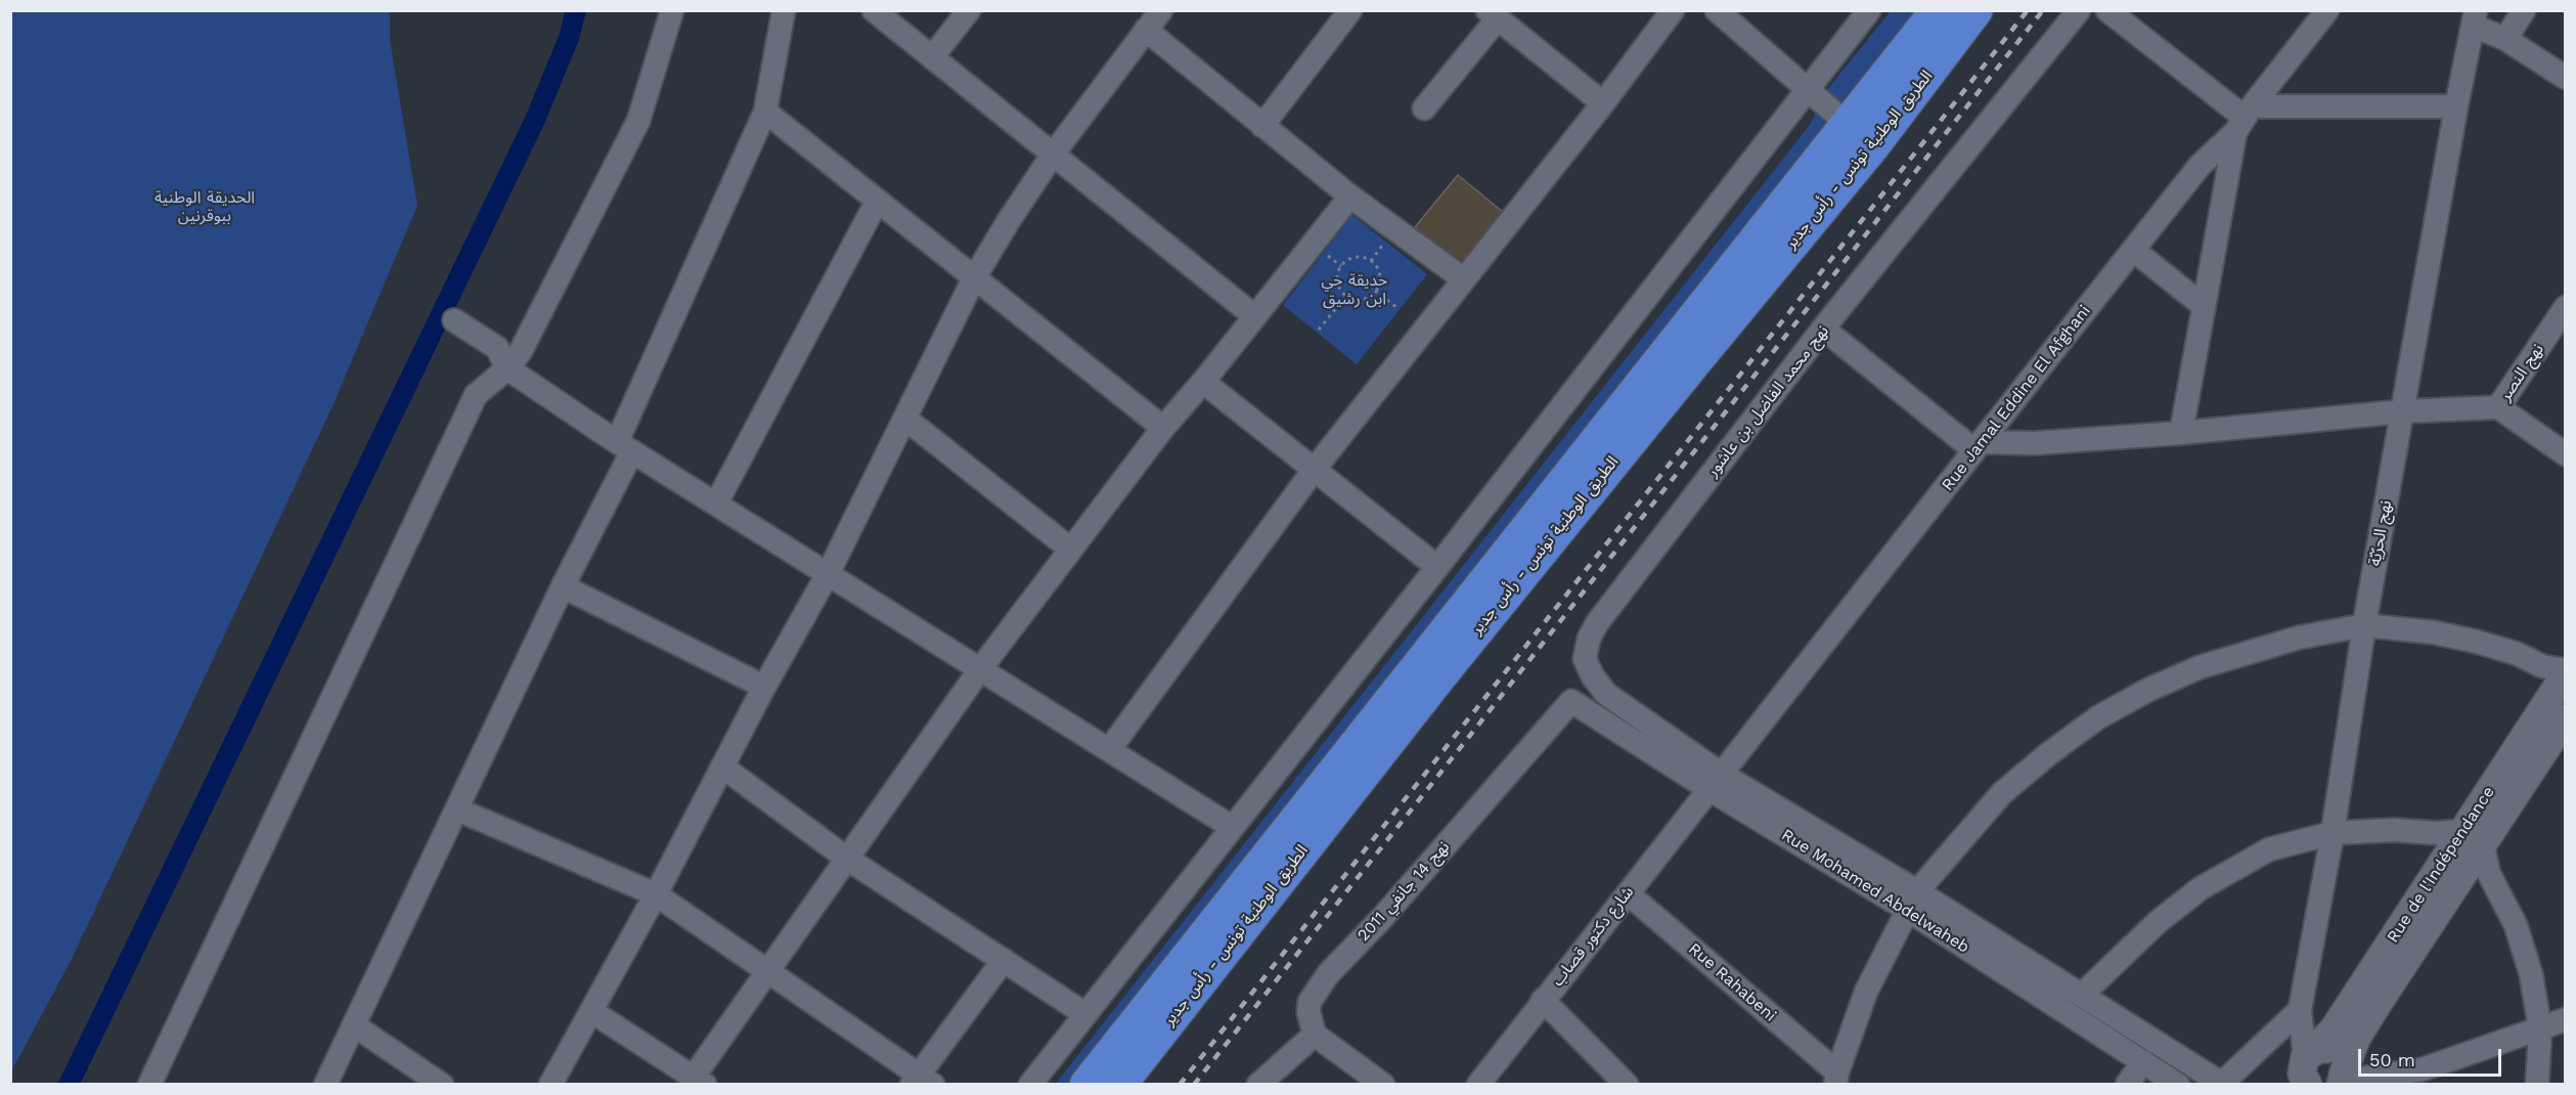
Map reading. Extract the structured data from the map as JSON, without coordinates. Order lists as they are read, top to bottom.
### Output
{
  "streets": {
    "highway": ["الطريق الوطنية تونس - رأس جدير"],
    "street": [
      "نهج النصر",
      "Rue Jamal Eddine El Afghani",
      "نهج محمد الفاضل بن عاشور",
      "نهج الحرّيّة",
      "Rue de l'Indépendance",
      "نهج 14 جانفي 2011",
      "Rue Mohamed Abdelwaheb",
      "شارع دكتور قصاب",
      "Rue Rahabeni"
    ]
  },
  "crossings": [
    ["Rue Jamal Eddine El Afghani", "نهج محمد الفاضل بن عاشور"],
    ["Rue Jamal Eddine El Afghani", "Rue Mohamed Abdelwaheb"],
    ["Rue Jamal Eddine El Afghani", "شارع دكتور قصاب"],
    ["نهج محمد الفاضل بن عاشور", "Rue Mohamed Abdelwaheb"],
    ["نهج محمد الفاضل بن عاشور", "شارع دكتور قصاب"],
    ["نهج الحرّيّة", "Rue de l'Indépendance"],
    ["نهج 14 جانفي 2011", "Rue Mohamed Abdelwaheb"],
    ["Rue Mohamed Abdelwaheb", "شارع دكتور قصاب"],
    ["شارع دكتور قصاب", "Rue Rahabeni"]
  ],
  "parks": ["الحديقة الوطنية ببوقرنين", "حديقة حي ابن رشيق"],
  "scale_bar": "50 m"
}
